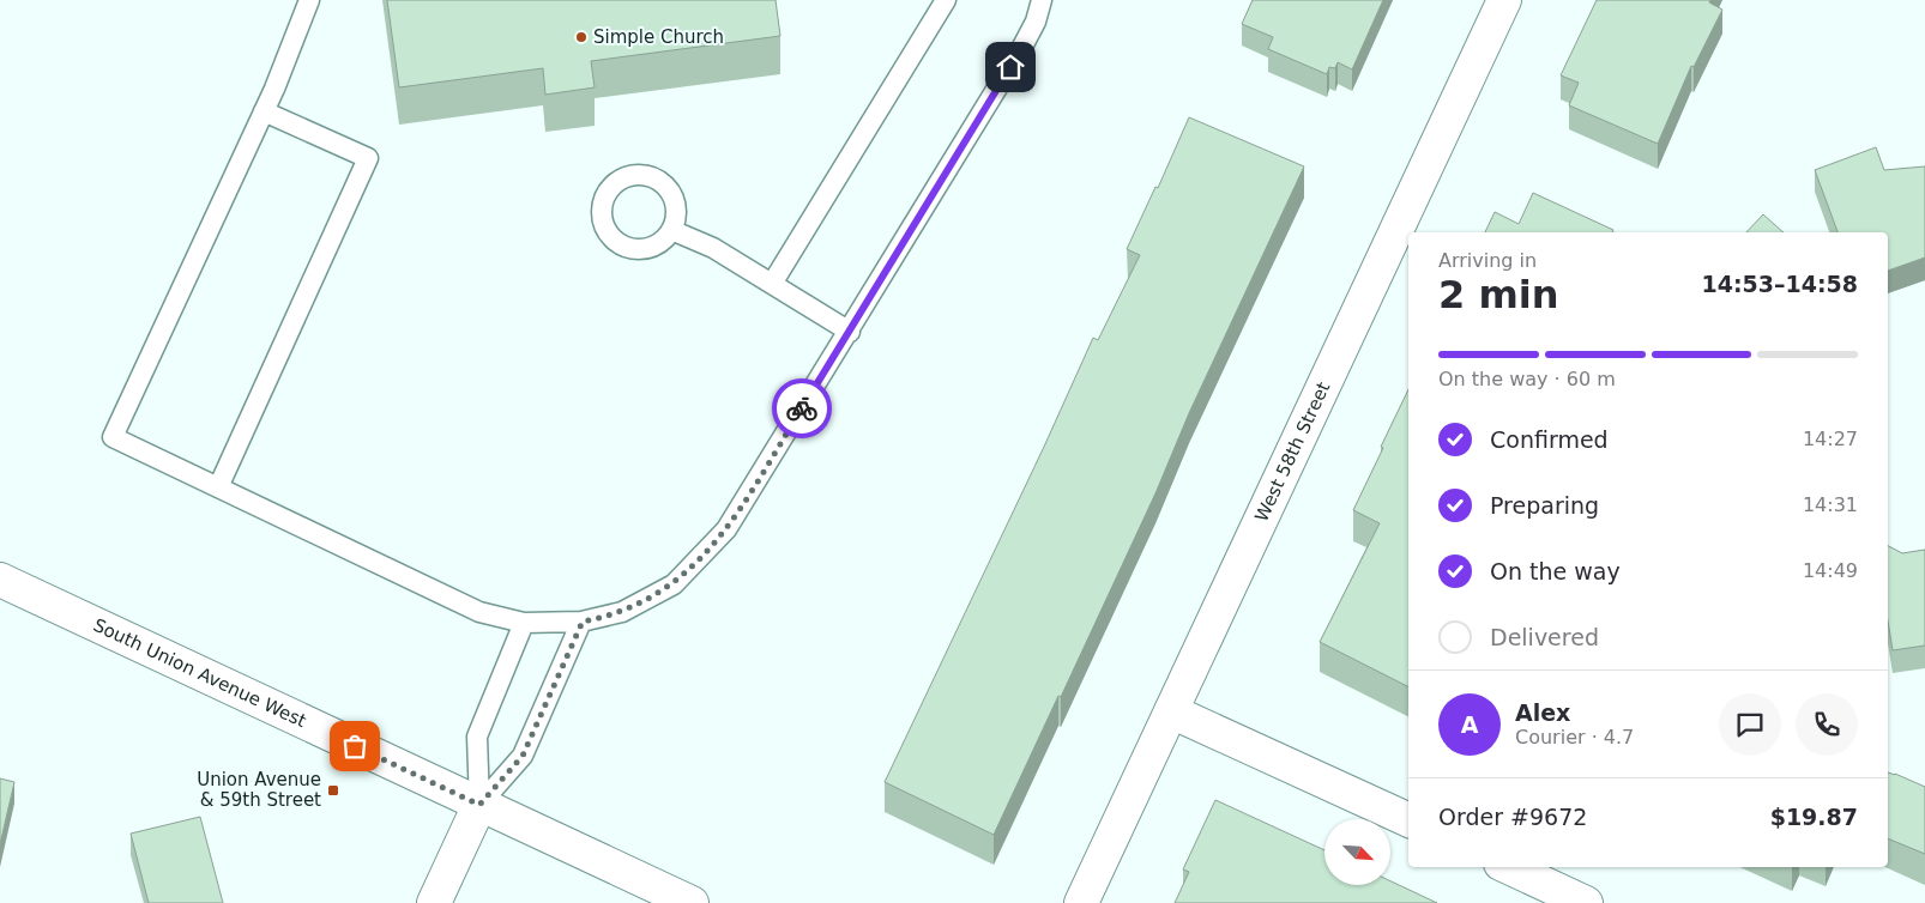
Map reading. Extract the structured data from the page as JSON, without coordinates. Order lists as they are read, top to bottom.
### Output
{
  "streets": {
    "street": ["West 58th Street", "South Union Avenue West"]
  },
  "places": {
    "other": ["Simple Church"],
    "transit": ["Union Avenue & 59th Street"]
  },
  "north": "bottom right",
  "page": {
    "heading": ["2 min", "Arriving in", "14:53–14:58"],
    "panel": [
      "Alex",
      "Courier · 4.7",
      "Order #9672",
      "$19.87"
    ],
    "bar": "On the way · 60 m",
    "list": [
      ["Confirmed", "14:27"],
      ["Preparing", "14:31"],
      ["On the way", "14:49"],
      "Delivered"
    ],
    "round": "A"
  }
}
